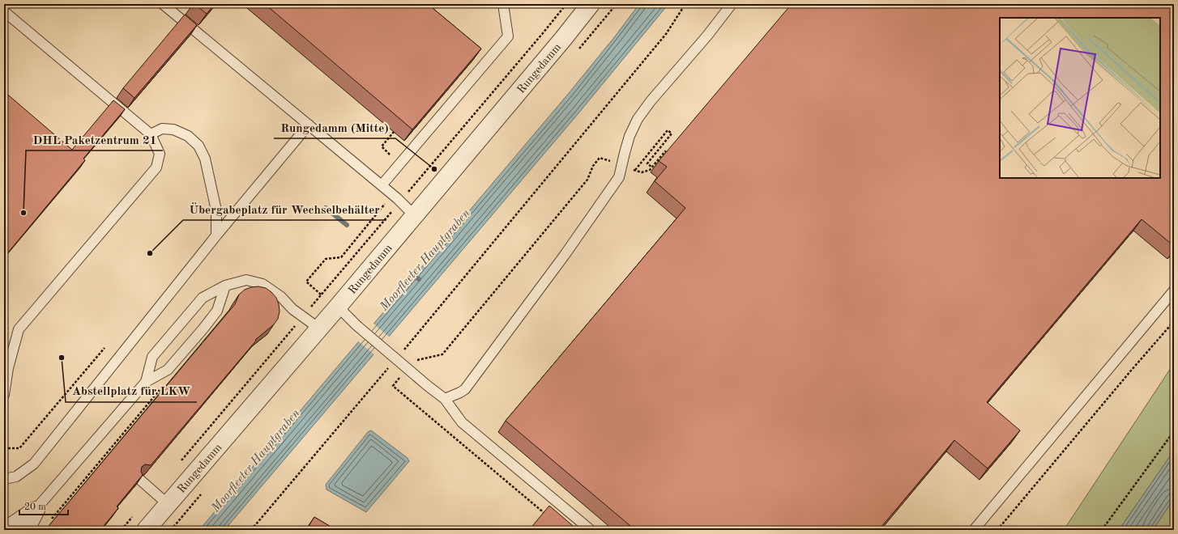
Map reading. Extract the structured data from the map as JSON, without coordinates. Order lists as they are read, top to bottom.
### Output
{
  "streets": {
    "street": ["Rungedamm"]
  },
  "water": ["Moorfleeter Hauptgraben"],
  "places": [
    "Rungedamm (Mitte)",
    "DHL Paketzentrum 21",
    "Übergabeplatz für Wechselbehälter",
    "Abstellplatz für LKW"
  ],
  "scale_bar": "20 m"
}
